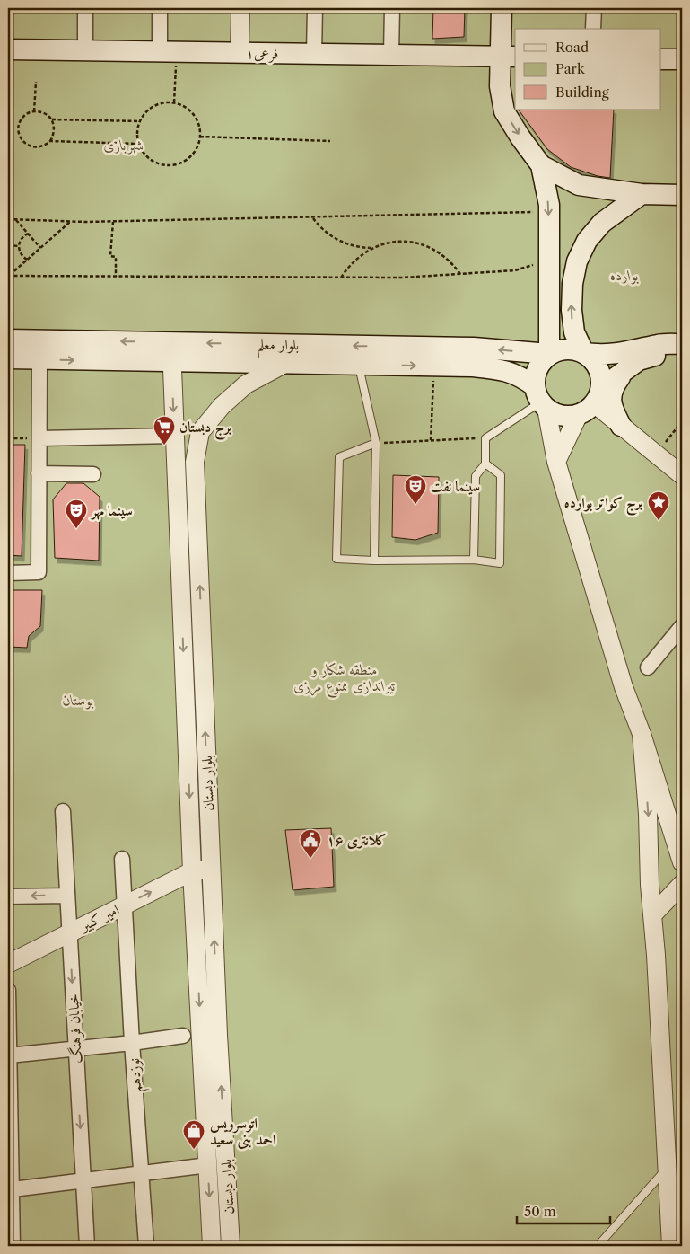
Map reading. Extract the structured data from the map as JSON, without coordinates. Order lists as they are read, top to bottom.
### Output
{
  "streets": {
    "main road": ["فرعی۱", "بلوار معلم"],
    "street": [
      "بلوار دبستان",
      "امیر کبیر",
      "خیابان فرهنگ",
      "نوزدهم"
    ]
  },
  "crossings": [
    ["بلوار معلم", "بلوار دبستان"],
    ["بلوار دبستان", "امیر کبیر"],
    ["امیر کبیر", "خیابان فرهنگ"],
    ["امیر کبیر", "نوزدهم"]
  ],
  "one_way": ["امیر کبیر"],
  "parks": [
    "شهربازی",
    "بوارده",
    "منطقه شکار و تیراندازی ممنوع مرزی",
    "بوستان"
  ],
  "places": {
    "supermarket": ["برج دبستان"],
    "theatre": ["سینما نفت", "سینما مهر"],
    "place": ["برج کواتر بوارده"],
    "public building": ["کلانتری ۱۶"],
    "shop": ["اتوسرویس احمد بنی سعید"]
  },
  "legend": ["Road", "Park", "Building"],
  "scale_bar": "50 m"
}
